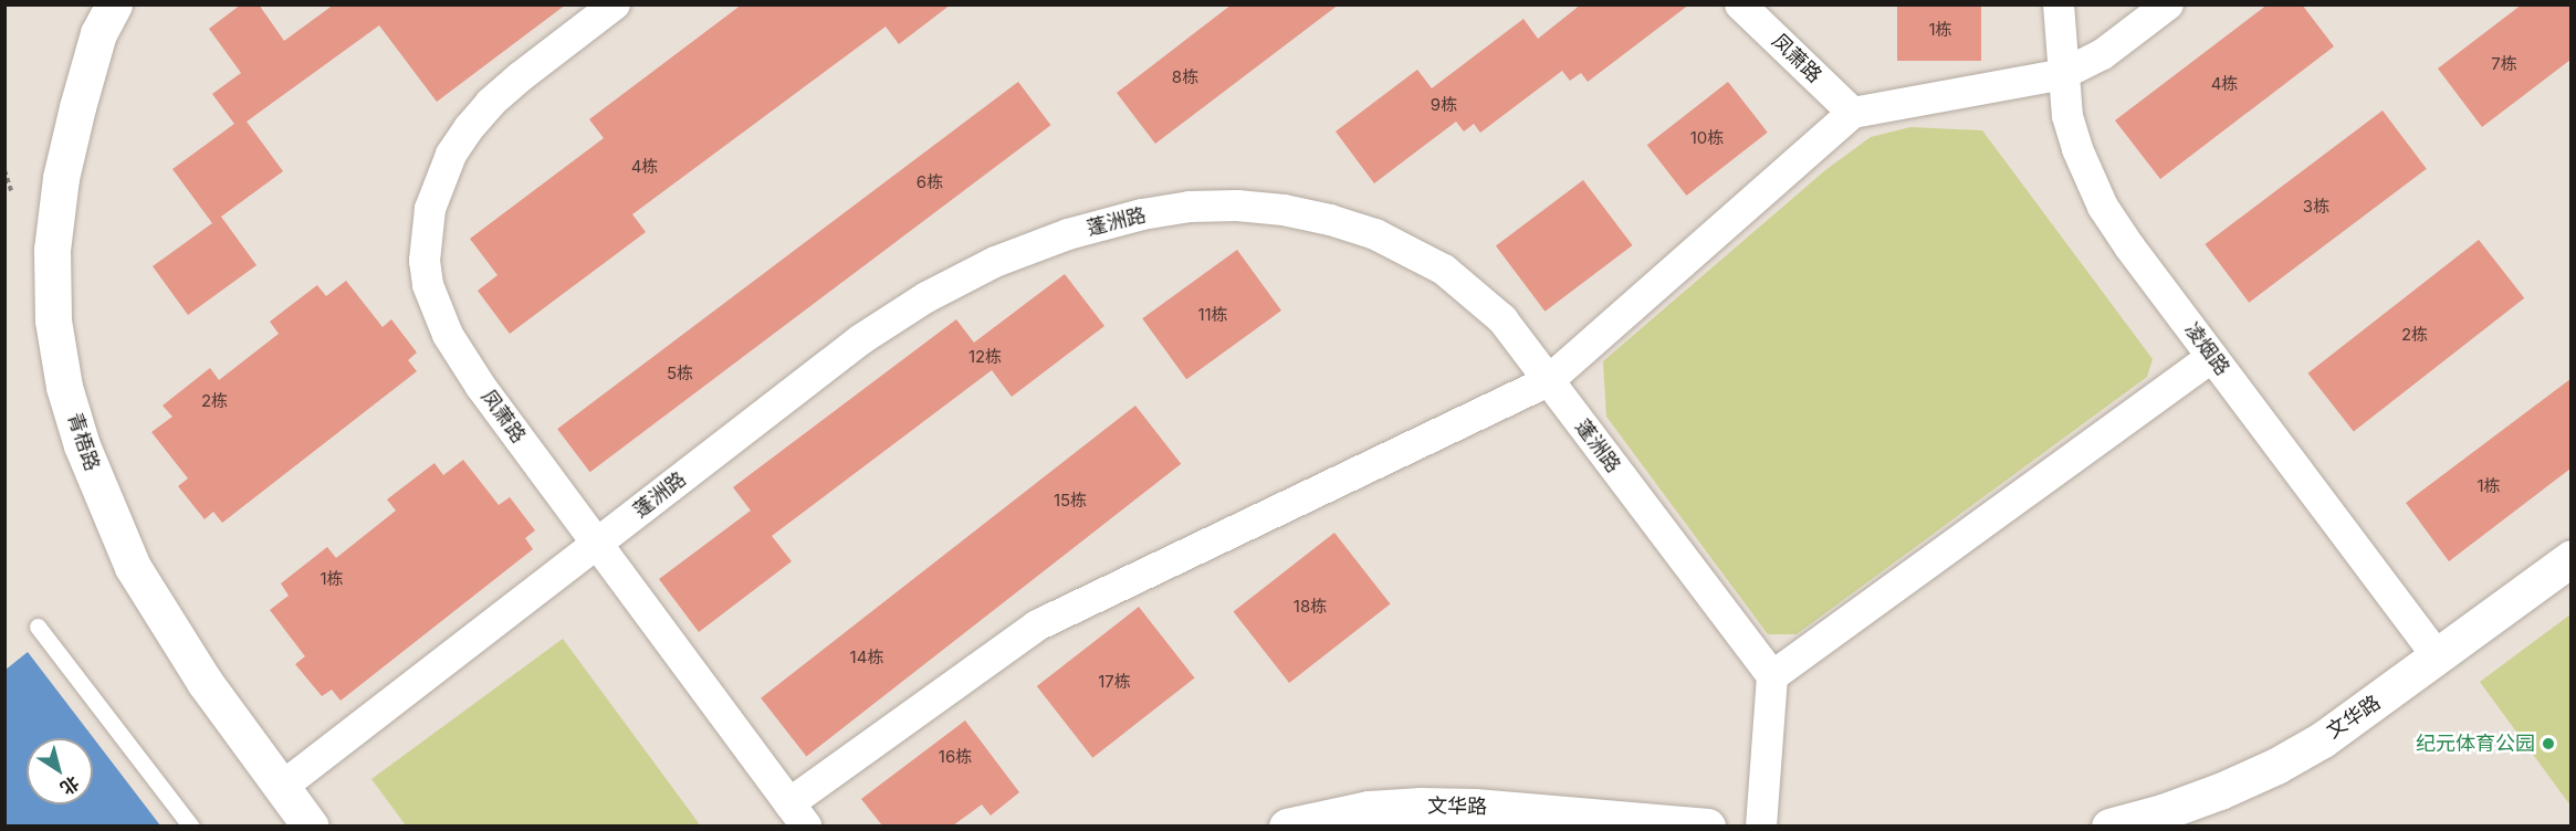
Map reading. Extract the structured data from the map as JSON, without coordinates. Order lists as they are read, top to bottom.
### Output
{
  "streets": {
    "street": [
      "凤萧路",
      "蓬洲路",
      "凌烟路",
      "青梧路",
      "文华路"
    ]
  },
  "crossings": [
    ["凤萧路", "蓬洲路"],
    ["蓬洲路", "青梧路"],
    ["凌烟路", "文华路"]
  ],
  "places": ["纪元体育公园"],
  "house_numbers": [
    "1栋",
    "7栋",
    "8栋",
    "4栋",
    "9栋",
    "10栋",
    "4栋",
    "6栋",
    "3栋",
    "11栋",
    "2栋",
    "12栋",
    "5栋",
    "2栋",
    "1栋",
    "15栋",
    "1栋",
    "18栋",
    "14栋",
    "17栋",
    "16栋"
  ],
  "north": "bottom right"
}
